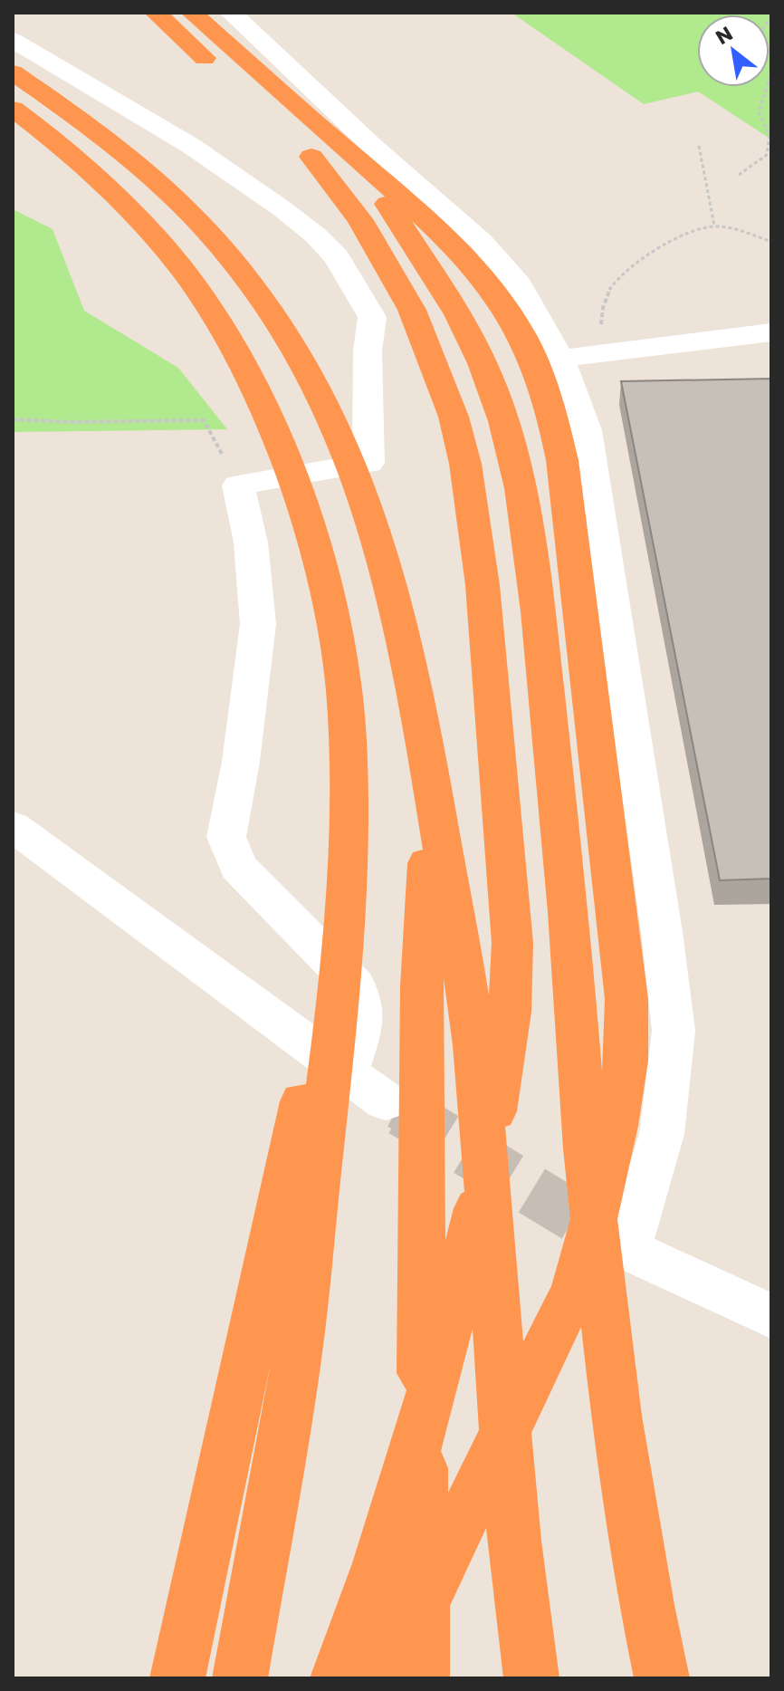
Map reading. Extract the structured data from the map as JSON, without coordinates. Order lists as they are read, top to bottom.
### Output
{
  "north": "top left"
}
